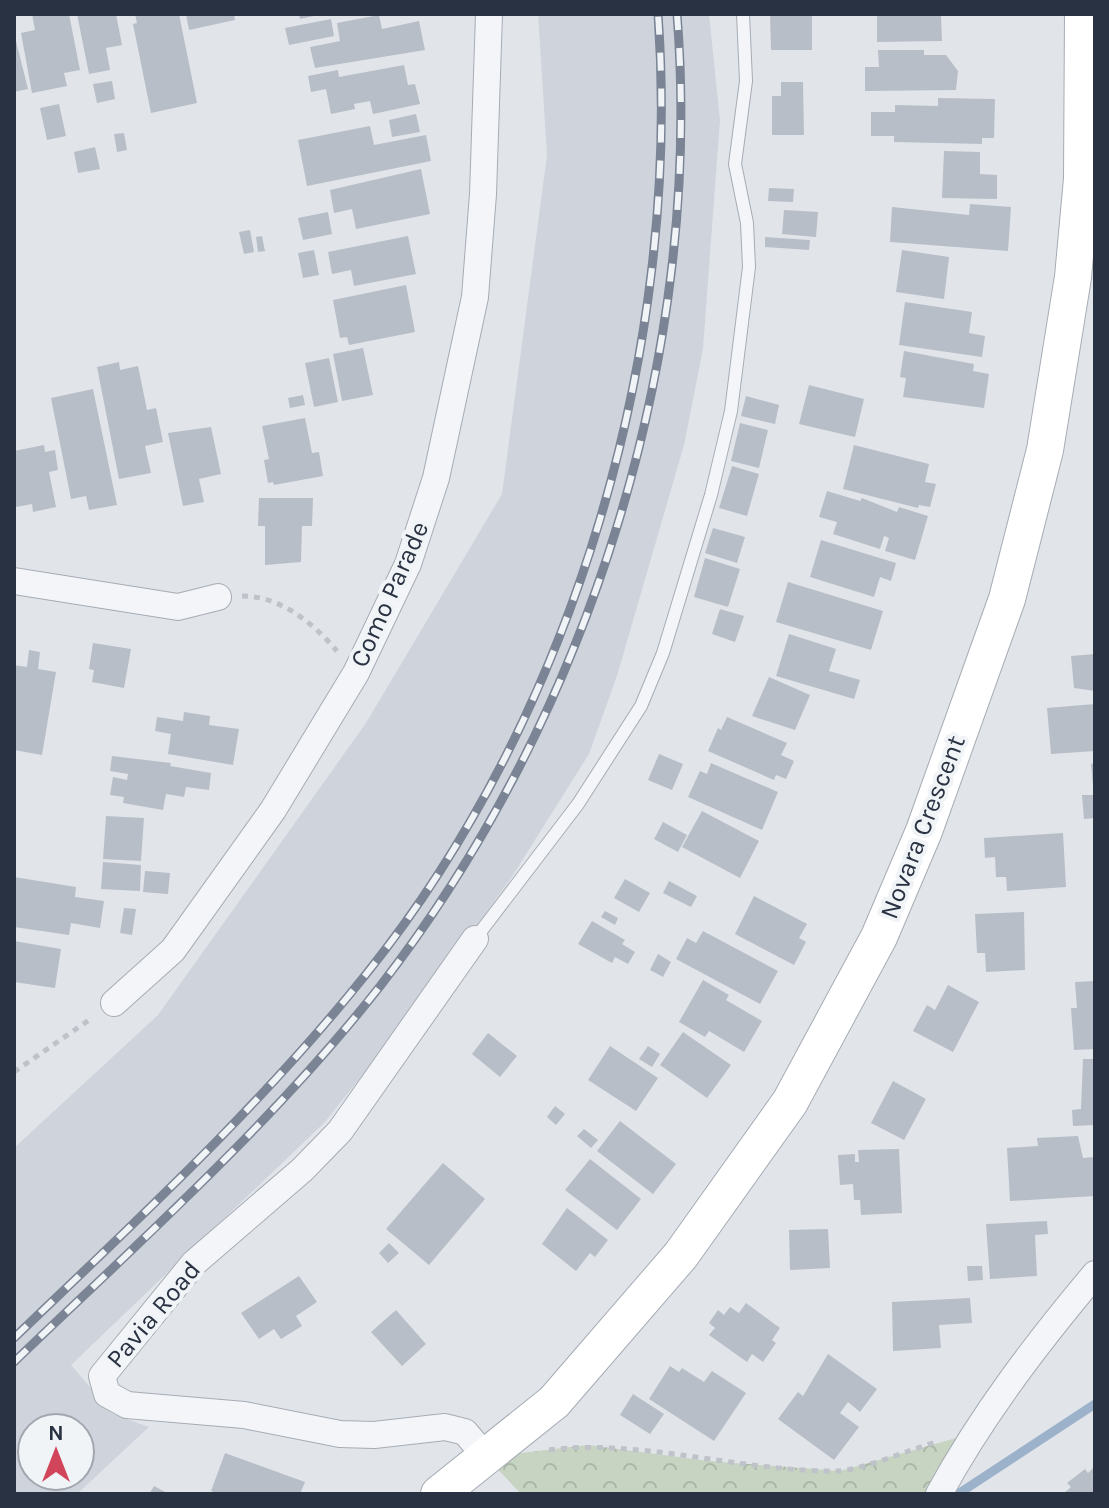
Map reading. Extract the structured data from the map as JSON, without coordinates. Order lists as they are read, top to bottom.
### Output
{
  "streets": {
    "street": ["Como Parade", "Novara Crescent", "Pavia Road"]
  },
  "crossings": [
    ["Novara Crescent", "Pavia Road"]
  ],
  "north": "top"
}
